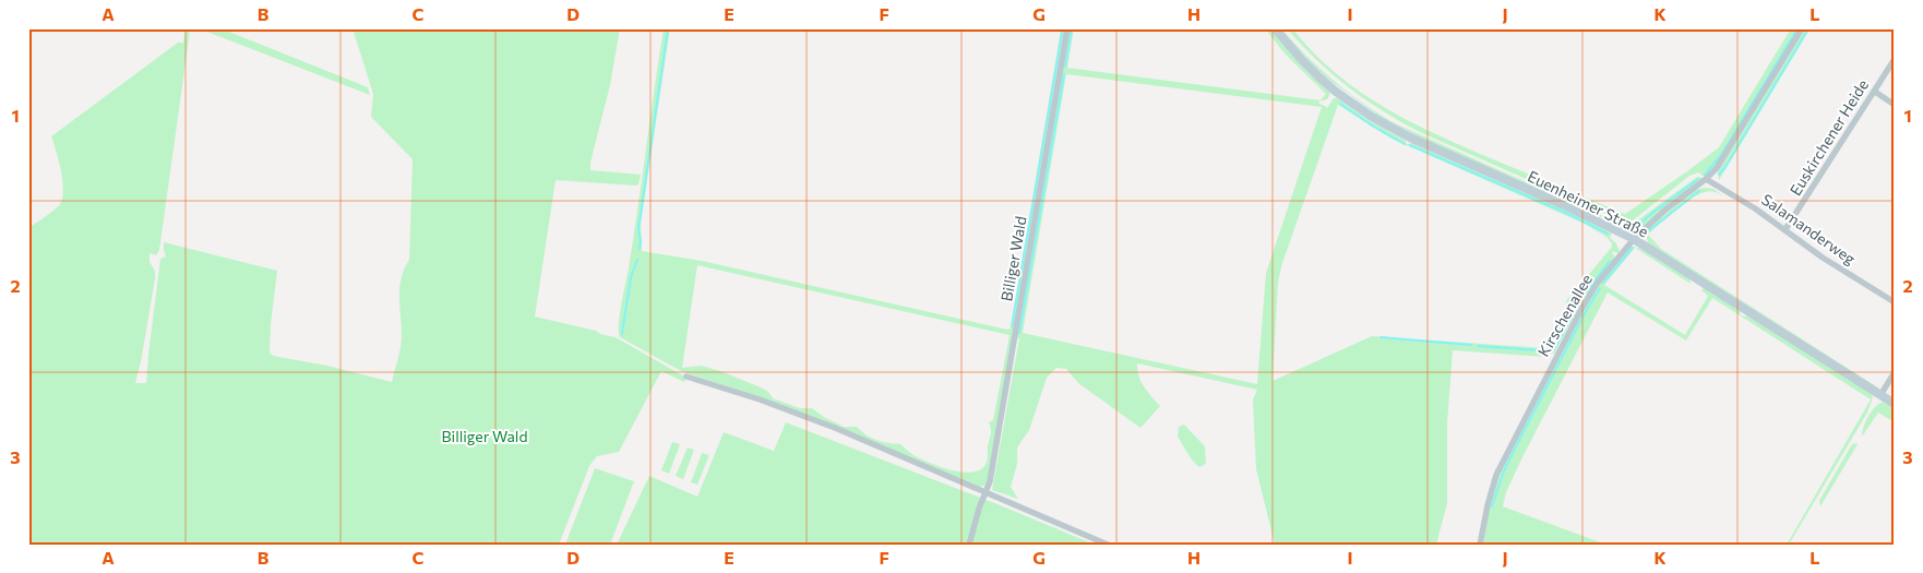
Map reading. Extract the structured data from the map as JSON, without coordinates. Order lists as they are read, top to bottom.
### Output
{
  "streets": {
    "main road": ["Euenheimer Straße"],
    "street": [
      "Euskirchener Heide",
      "Salamanderweg",
      "Billiger Wald",
      "Kirschenallee"
    ]
  },
  "crossings": [
    ["Euskirchener Heide", "Salamanderweg"],
    ["Euenheimer Straße", "Kirschenallee"],
    ["Salamanderweg", "Kirschenallee"]
  ],
  "parks": ["Billiger Wald"],
  "grid": {
    "columns": [
      "A",
      "B",
      "C",
      "D",
      "E",
      "F",
      "G",
      "H",
      "I",
      "J",
      "K",
      "L"
    ],
    "rows": ["1", "2", "3"]
  }
}
